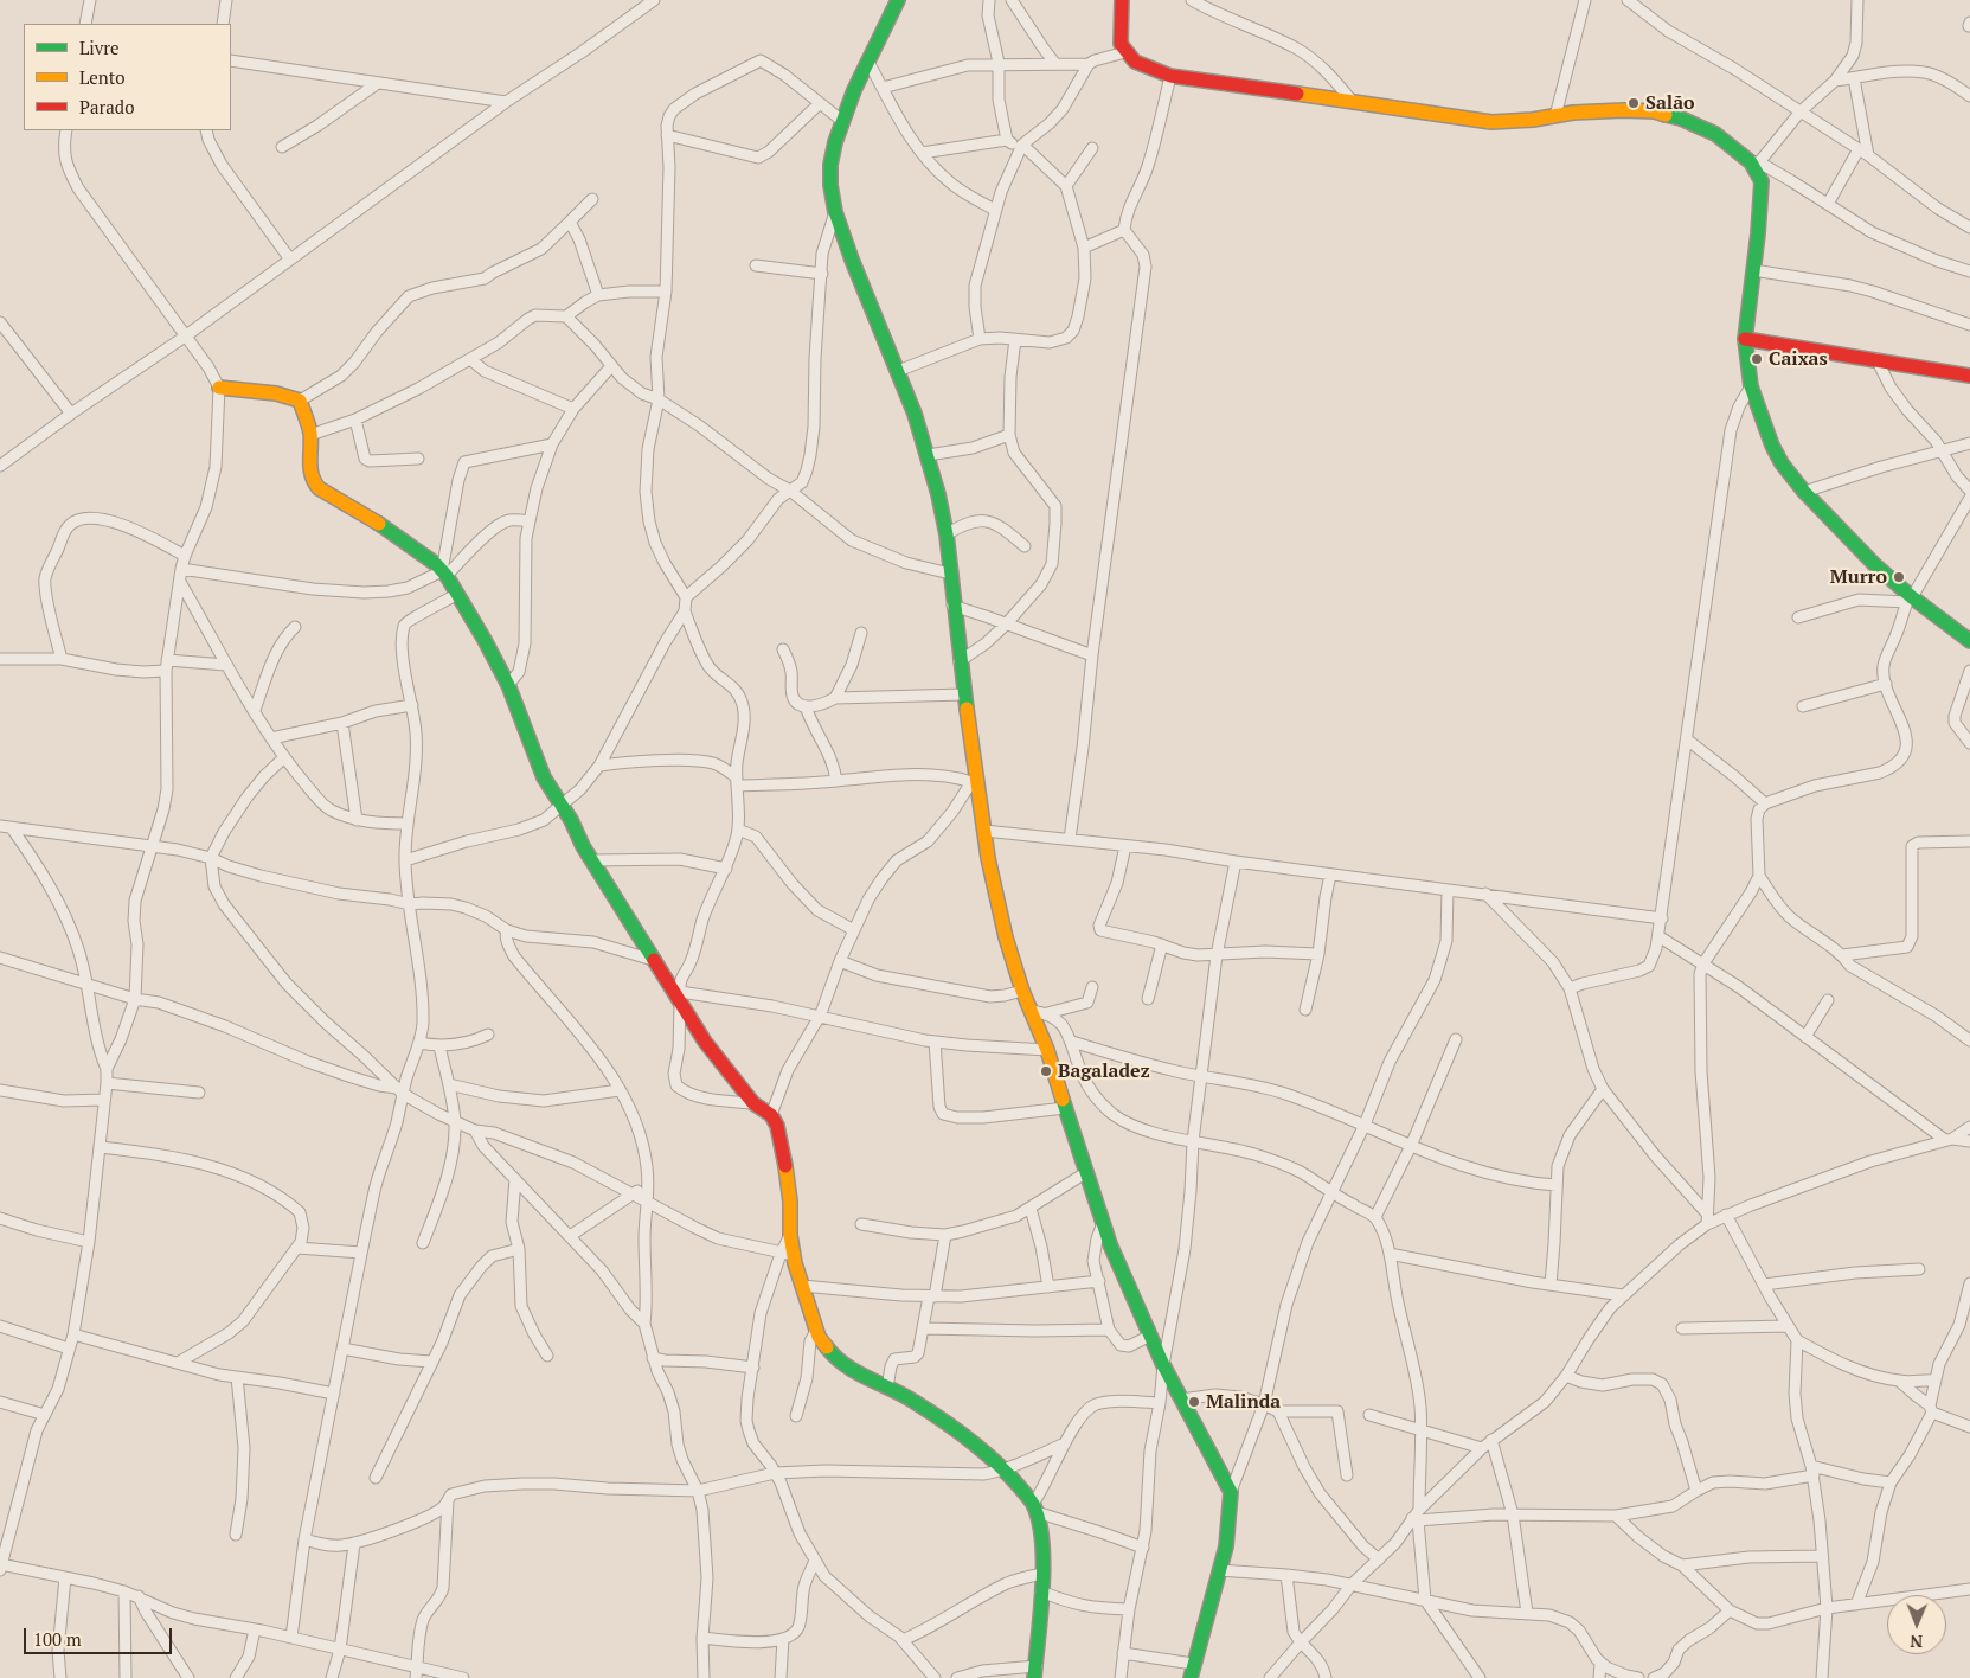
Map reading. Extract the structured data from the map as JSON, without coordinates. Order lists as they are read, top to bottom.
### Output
{
  "places": [
    "Salão",
    "Caixas",
    "Murro",
    "Bagaladez",
    "Malinda"
  ],
  "legend": ["Livre", "Lento", "Parado"],
  "scale_bar": "100 m",
  "north": "bottom"
}
